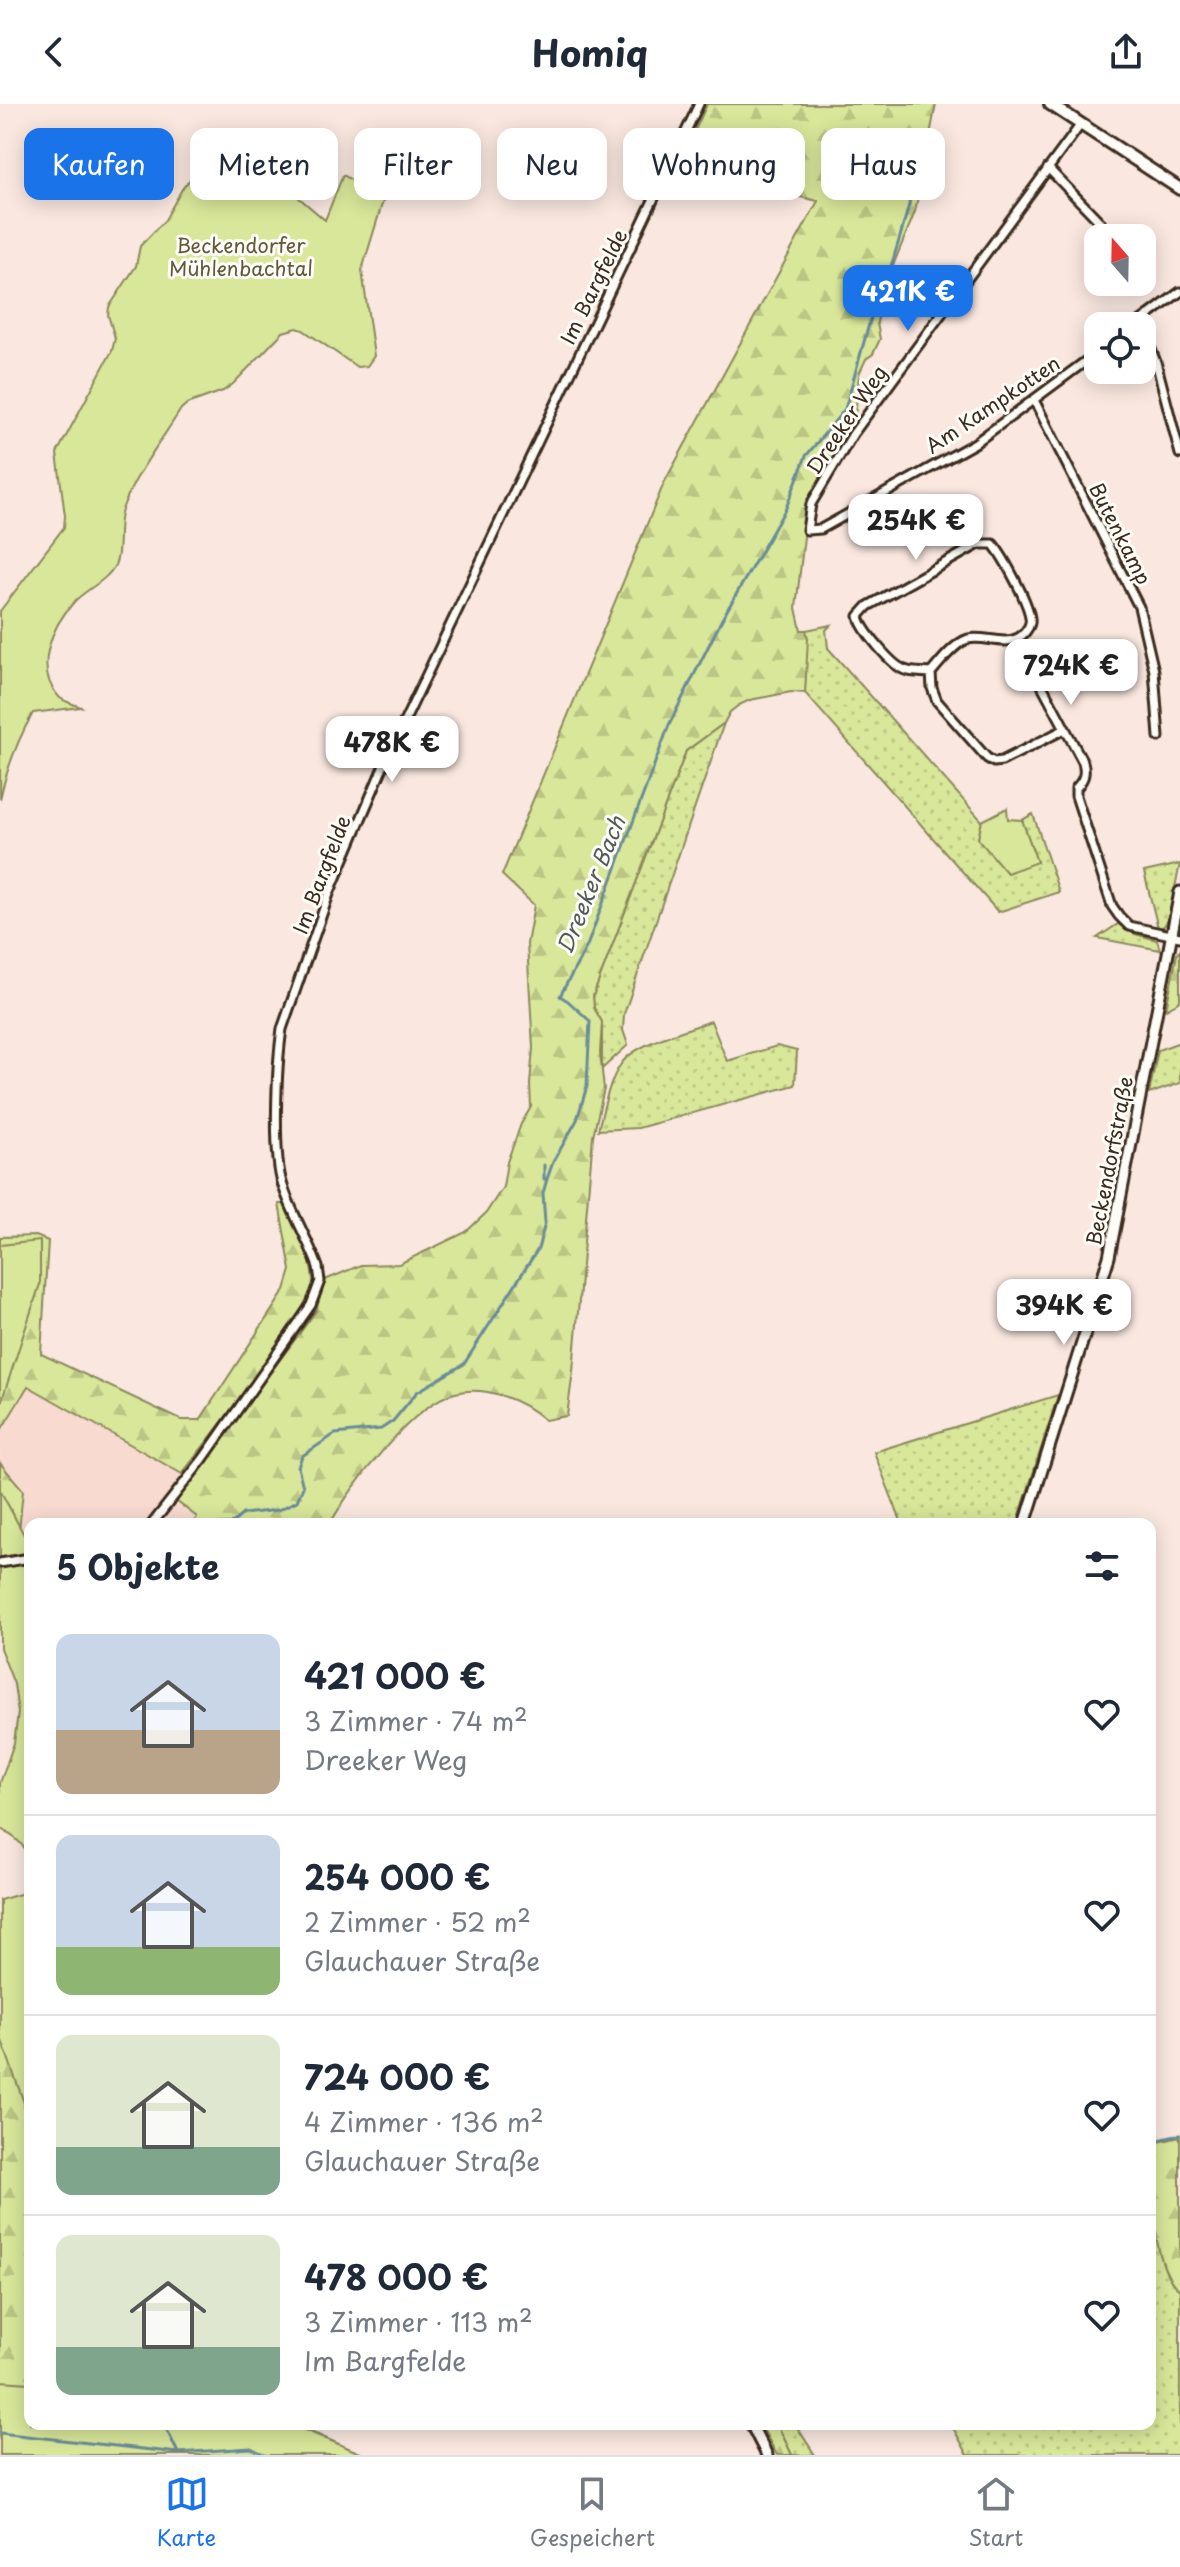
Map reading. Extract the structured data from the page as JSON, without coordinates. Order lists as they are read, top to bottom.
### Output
{
  "streets": {
    "street": [
      "Im Bargfelde",
      "Am Kampkotten",
      "Dreeker Weg",
      "Butenkamp",
      "Beckendorfstraße"
    ]
  },
  "crossings": [
    ["Am Kampkotten", "Dreeker Weg"],
    ["Am Kampkotten", "Butenkamp"]
  ],
  "water": ["Dreeker Bach"],
  "parks": ["Beckendorfer Mühlenbachtal"],
  "north": "top",
  "page": {
    "header": "Homiq",
    "chip": [
      "Kaufen",
      "Mieten",
      "Filter",
      "Neu",
      "Wohnung",
      "Haus"
    ],
    "price": [
      "421K €",
      "254K €",
      "724K €",
      "478K €",
      "394K €"
    ],
    "heading": "5 Objekte",
    "list": [
      {
        "name": "421 000 €",
        "note": "3 Zimmer · 74 m² · Dreeker Weg"
      },
      {
        "name": "254 000 €",
        "note": "2 Zimmer · 52 m² · Glauchauer Straße"
      },
      {
        "name": "724 000 €",
        "note": "4 Zimmer · 136 m² · Glauchauer Straße"
      },
      {
        "name": "478 000 €",
        "note": "3 Zimmer · 113 m² · Im Bargfelde"
      }
    ],
    "tabs": ["Karte", "Gespeichert", "Start"]
  }
}
